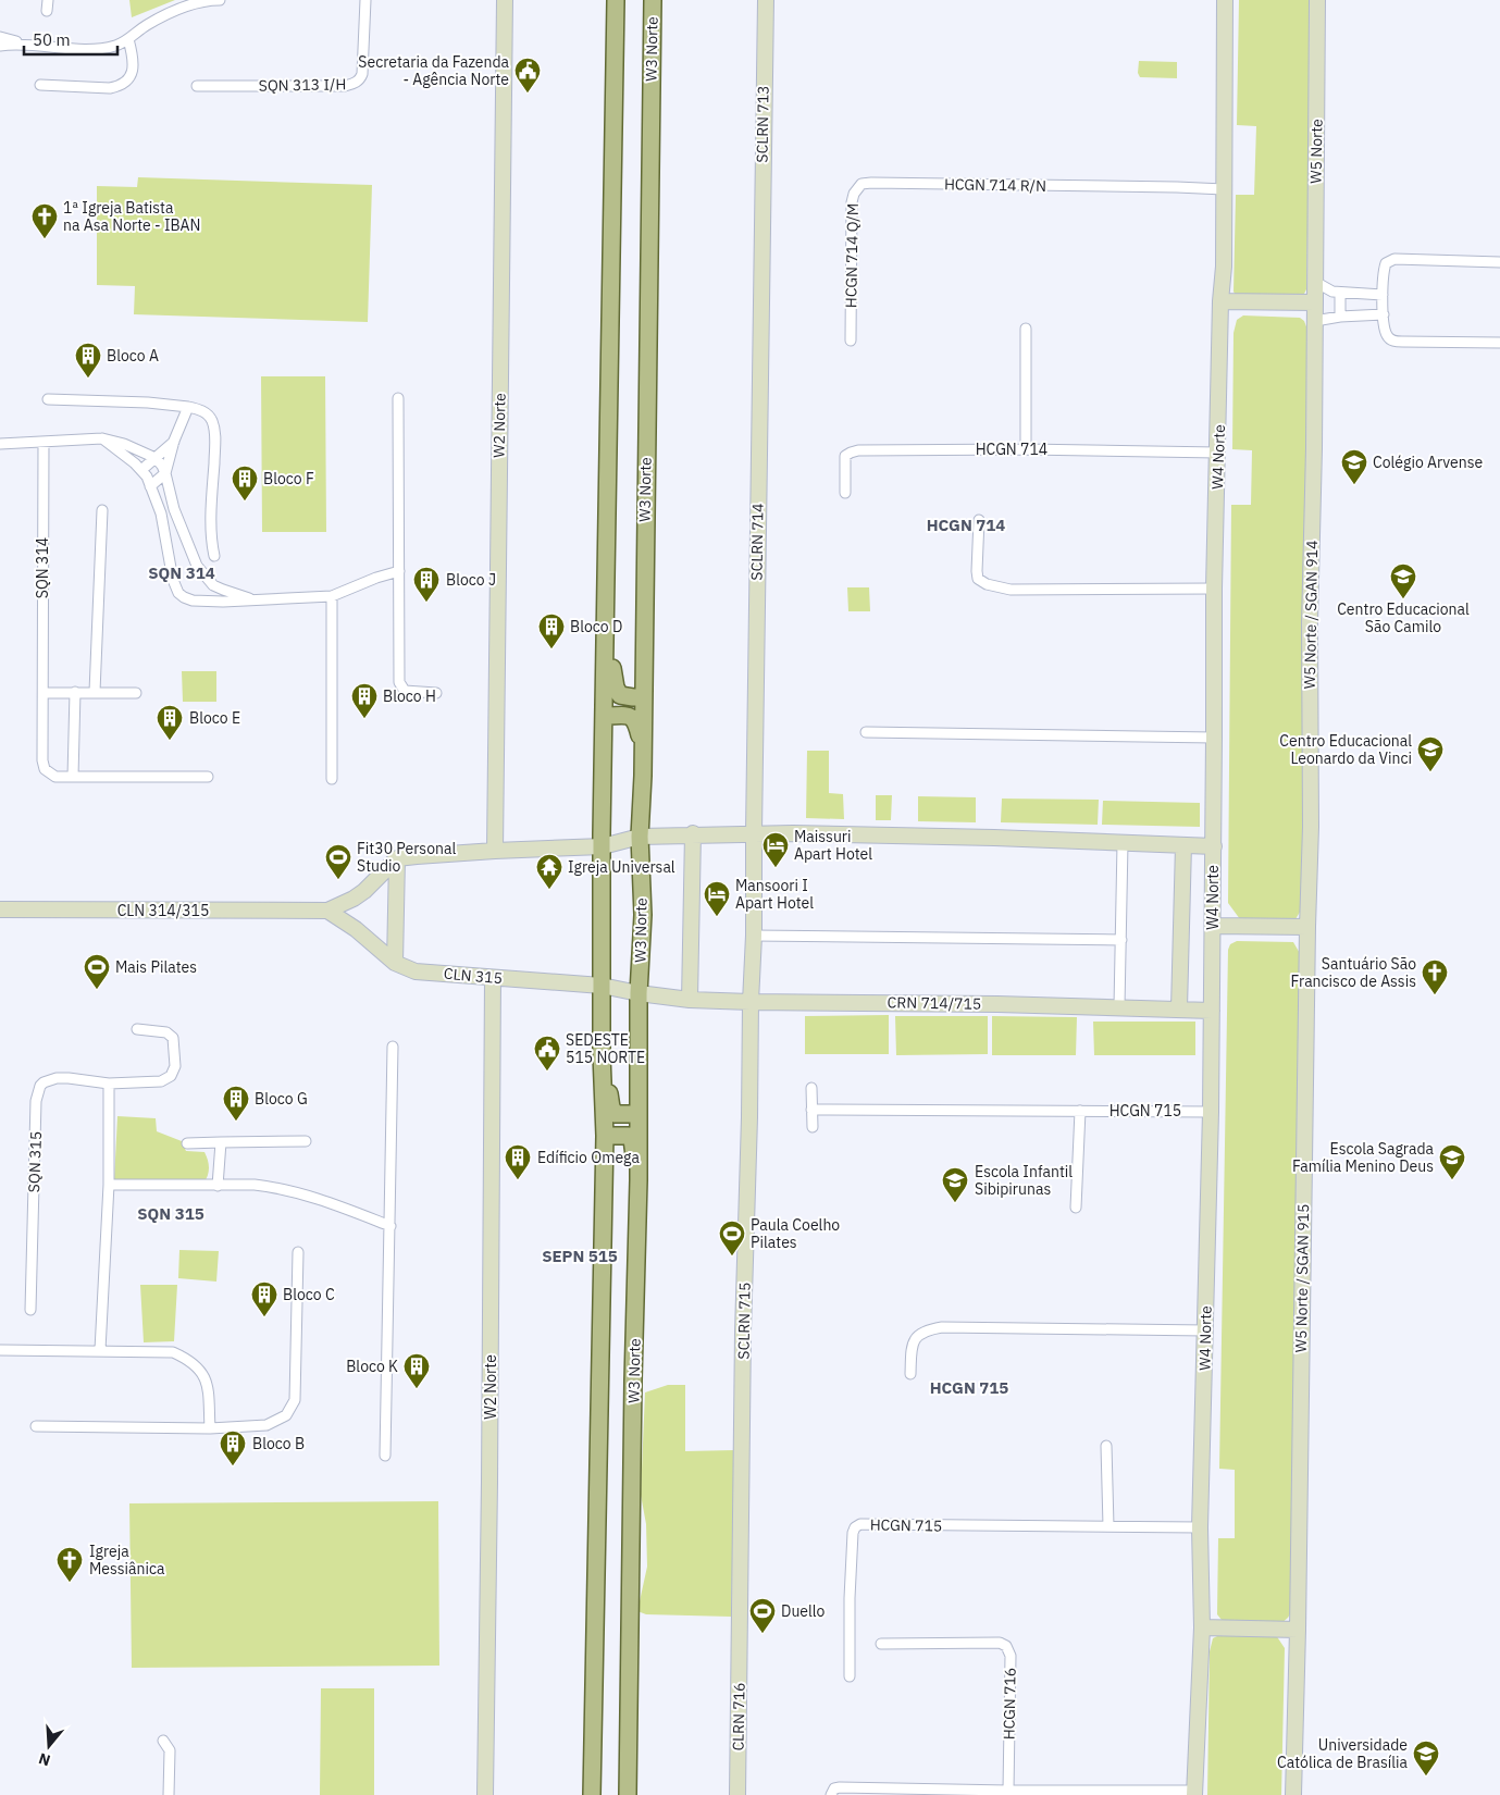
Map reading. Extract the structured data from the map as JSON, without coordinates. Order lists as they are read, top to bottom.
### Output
{
  "streets": {
    "main road": ["W3 Norte"],
    "street": [
      "SQN 313 I/H",
      "SCLRN 713",
      "W5 Norte",
      "HCGN 714 R/N",
      "HCGN 714 Q/M",
      "W2 Norte",
      "HCGN 714",
      "W4 Norte",
      "SCLRN 714",
      "SQN 314",
      "W5 Norte / SGAN 914",
      "CLN 314/315",
      "CLN 315",
      "CRN 714/715",
      "HCGN 715",
      "SQN 315",
      "W5 Norte / SGAN 915",
      "SCLRN 715",
      "HCGN 716",
      "CLRN 716"
    ]
  },
  "crossings": [
    ["W3 Norte", "CLN 315"],
    ["W3 Norte", "CRN 714/715"],
    ["SCLRN 713", "SCLRN 714"],
    ["W5 Norte", "W5 Norte / SGAN 914"],
    ["HCGN 714 R/N", "HCGN 714 Q/M"],
    ["HCGN 714 R/N", "W4 Norte"],
    ["W2 Norte", "CLN 315"],
    ["HCGN 714", "W4 Norte"],
    ["W4 Norte", "CRN 714/715"],
    ["W4 Norte", "HCGN 715"],
    ["W5 Norte / SGAN 914", "W5 Norte / SGAN 915"],
    ["CLN 314/315", "CLN 315"],
    ["CLN 315", "CRN 714/715"],
    ["CRN 714/715", "SCLRN 715"],
    ["SCLRN 715", "CLRN 716"]
  ],
  "districts": [
    "HCGN 714",
    "SQN 314",
    "SQN 315",
    "SEPN 515",
    "HCGN 715"
  ],
  "places": {
    "public building": ["Secretaria da Fazenda - Agência Norte", "SEDESTE 515 NORTE"],
    "church": ["1ª Igreja Batista na Asa Norte - IBAN", "Santuário São Francisco de Assis", "Igreja Messiânica"],
    "building": [
      "Bloco A",
      "Bloco F",
      "Bloco J",
      "Bloco D",
      "Bloco H",
      "Bloco E",
      "Bloco G",
      "Edíficio Omega",
      "Bloco C",
      "Bloco K",
      "Bloco B"
    ],
    "school or university": [
      "Colégio Arvense",
      "Centro Educacional São Camilo",
      "Centro Educacional Leonardo da Vinci",
      "Escola Sagrada Família Menino Deus",
      "Escola Infantil Sibipirunas",
      "Universidade Católica de Brasília"
    ],
    "hotel": ["Maissuri Apart Hotel", "Mansoori I Apart Hotel"],
    "sports": [
      "Fit30 Personal Studio",
      "Mais Pilates",
      "Paula Coelho Pilates",
      "Duello"
    ],
    "temple": ["Igreja Universal"]
  },
  "scale_bar": "50 m",
  "north": "bottom"
}
